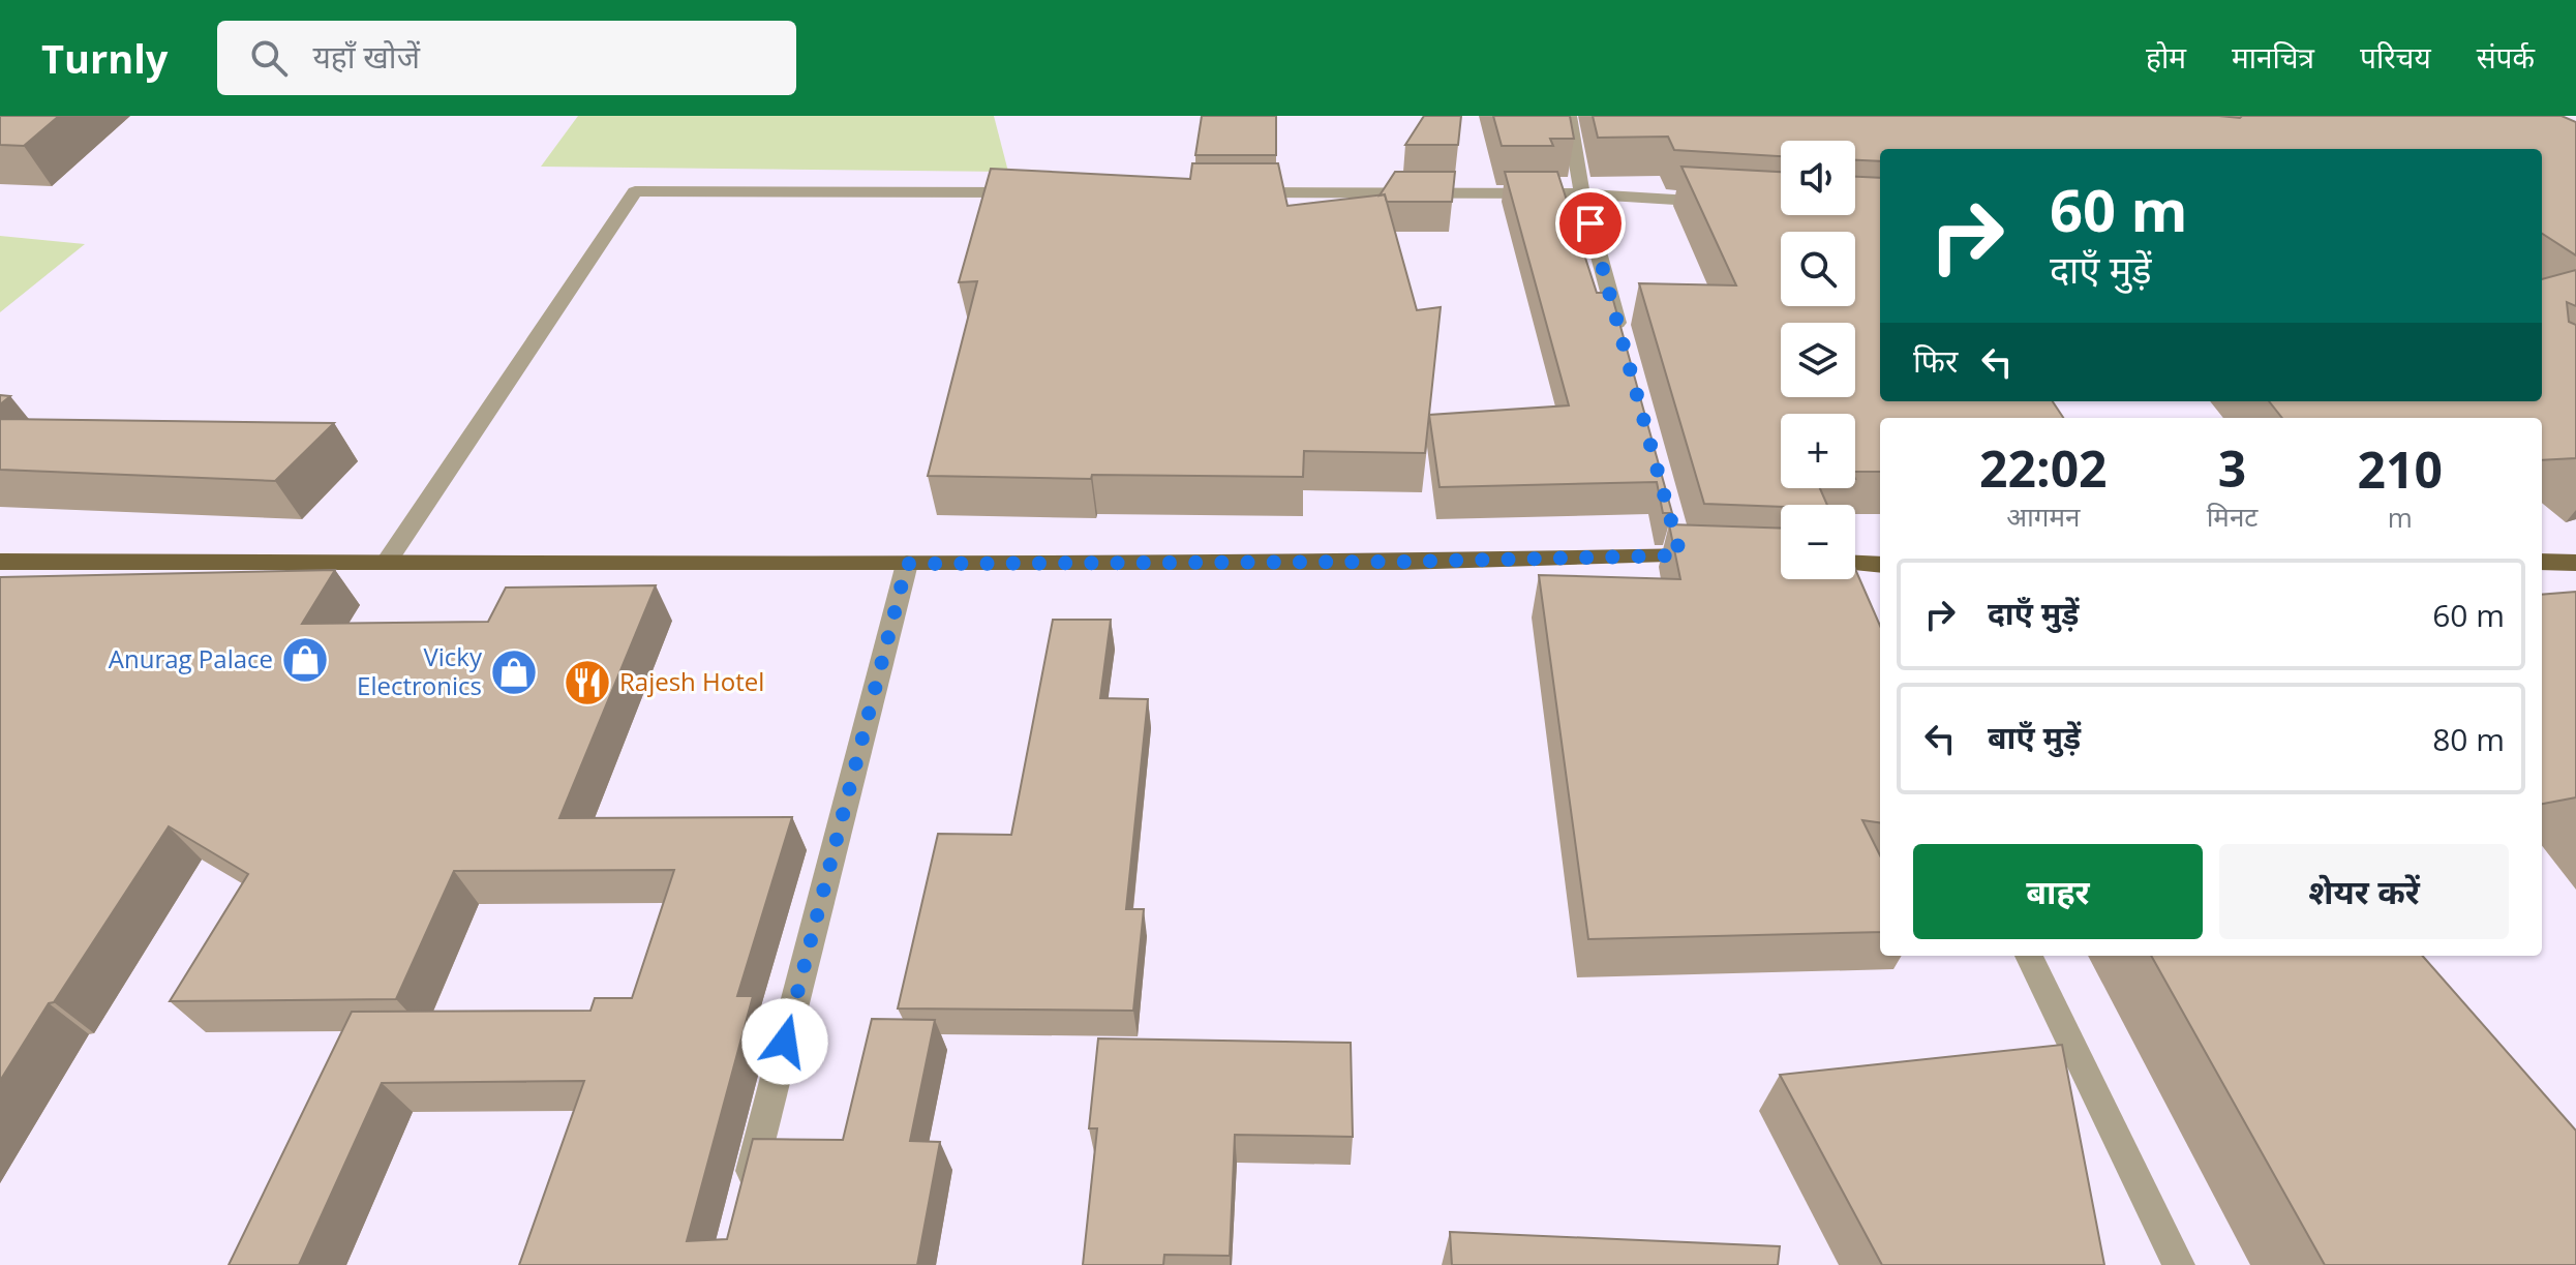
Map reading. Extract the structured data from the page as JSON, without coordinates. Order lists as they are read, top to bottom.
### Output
{
  "places": {
    "shop": ["Anurag Palace", "Vicky Electronics"],
    "restaurant": ["Rajesh Hotel"]
  },
  "page": {
    "header": "Turnly",
    "search": "यहाँ खोजें",
    "nav": [
      "होम",
      "मानचित्र",
      "परिचय",
      "संपर्क"
    ],
    "map_buttons": ["+", "−"],
    "turn": ["60 m", "दाएँ मुड़ें"],
    "then": "फिर",
    "eta": [
      "22:02",
      "आगमन",
      "3",
      "मिनट",
      "210",
      "m"
    ],
    "list": [
      {
        "name": "दाएँ मुड़ें",
        "value": "60 m"
      },
      {
        "name": "बाएँ मुड़ें",
        "value": "80 m"
      }
    ],
    "buttons": ["बाहर", "शेयर करें"]
  }
}
